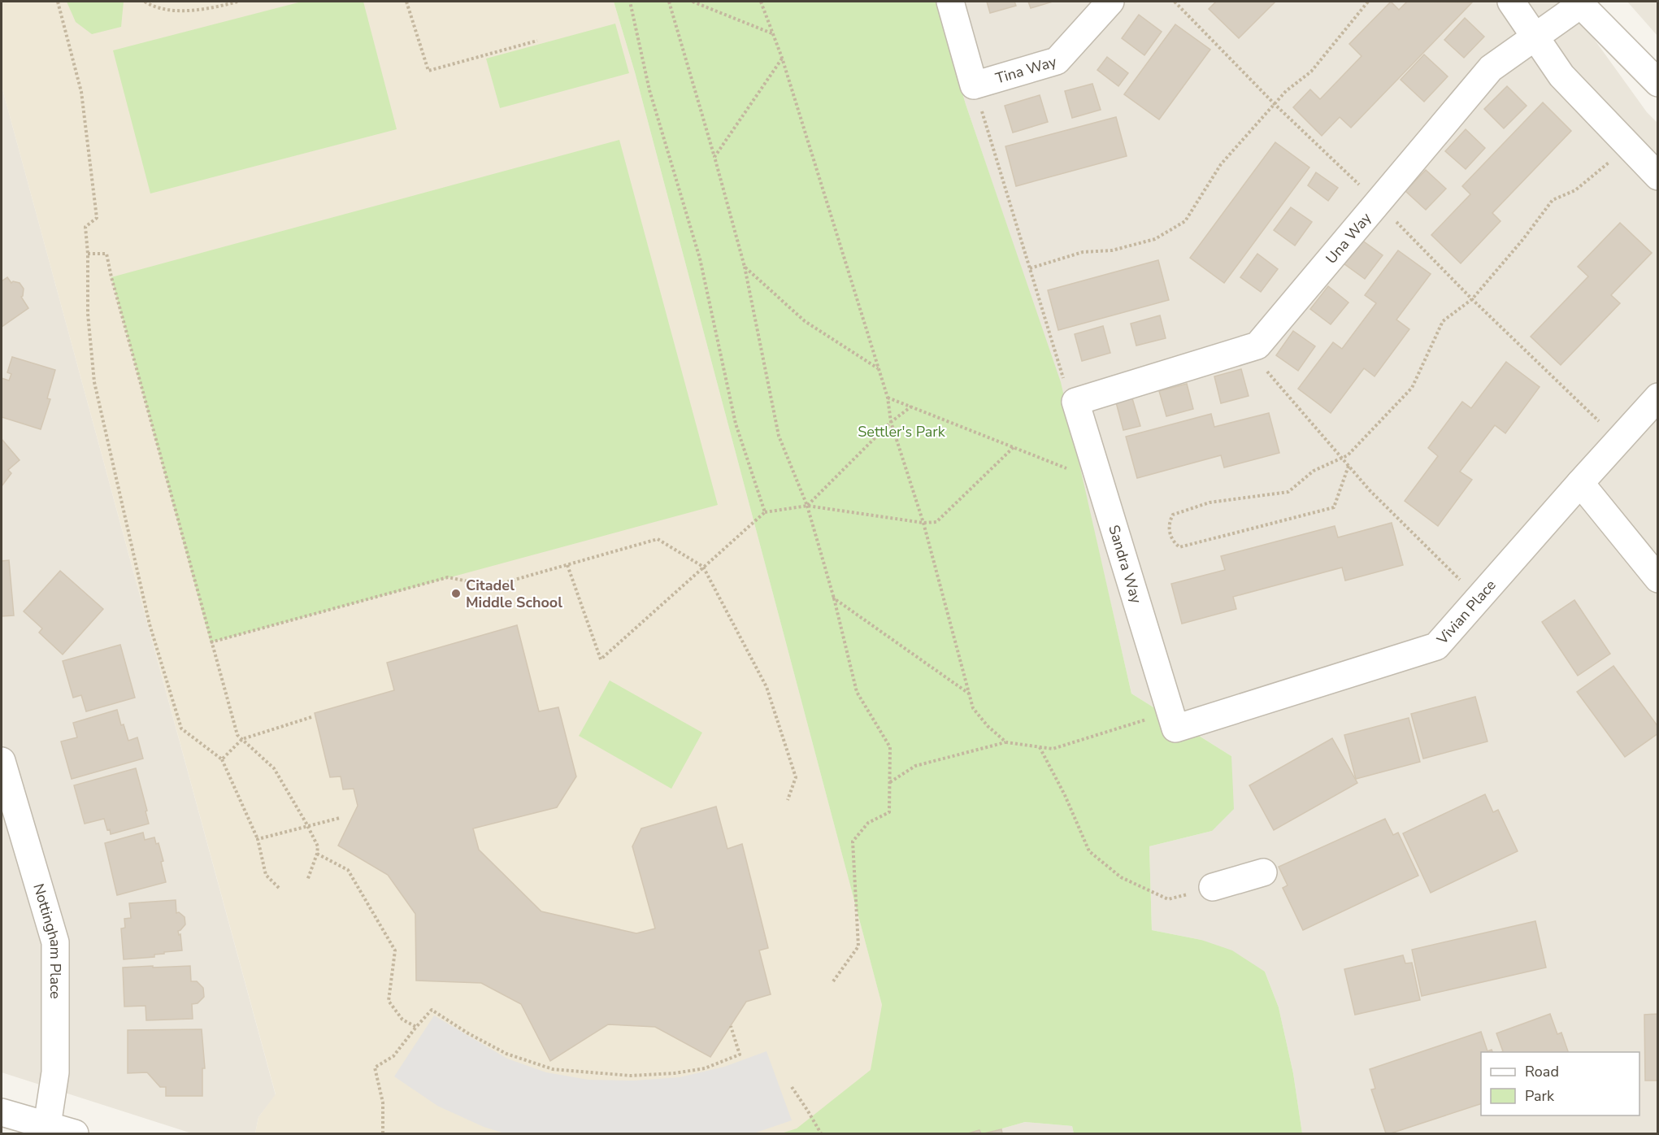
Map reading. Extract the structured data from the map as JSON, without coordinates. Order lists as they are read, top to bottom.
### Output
{
  "streets": {
    "street": [
      "Tina Way",
      "Una Way",
      "Sandra Way",
      "Vivian Place",
      "Nottingham Place"
    ]
  },
  "crossings": [
    ["Sandra Way", "Vivian Place"]
  ],
  "parks": ["Settler's Park"],
  "places": ["Citadel Middle School"],
  "legend": ["Road", "Park"]
}
